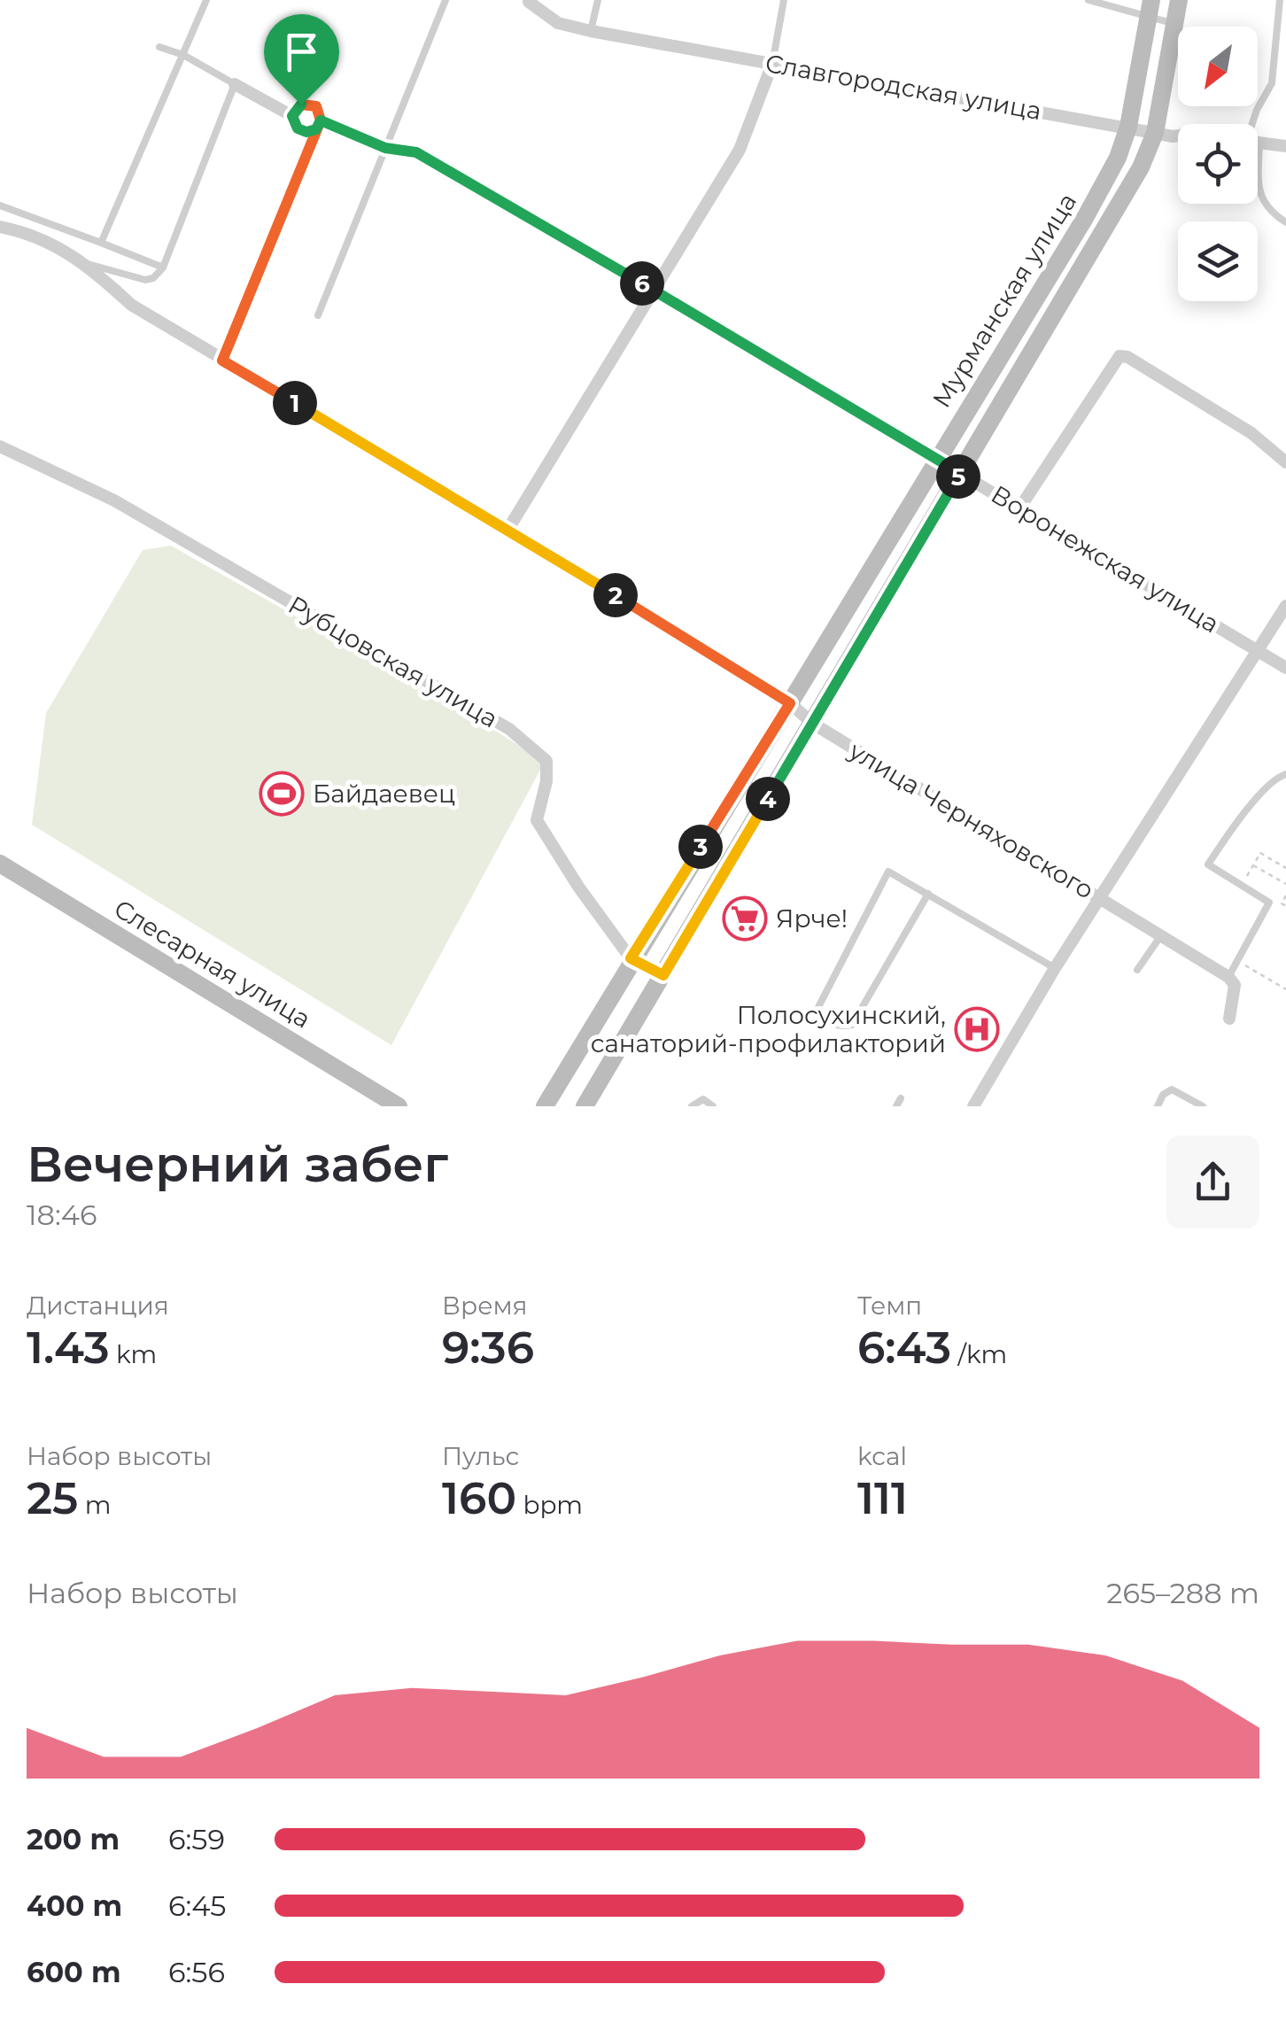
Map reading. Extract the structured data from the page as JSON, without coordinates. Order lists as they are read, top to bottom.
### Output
{
  "streets": {
    "main road": ["Мурманская улица", "Слесарная улица"],
    "street": [
      "Славгородская улица",
      "Воронежская улица",
      "Рубцовская улица",
      "улица Черняховского"
    ]
  },
  "crossings": [
    ["Славгородская улица", "Мурманская улица"],
    ["Мурманская улица", "Воронежская улица"],
    ["Мурманская улица", "Рубцовская улица"],
    ["Мурманская улица", "улица Черняховского"]
  ],
  "places": {
    "sports": ["Байдаевец"],
    "supermarket": ["Ярче!"],
    "hospital": ["Полосухинский, санаторий-профилакторий"]
  },
  "north": "bottom left",
  "page": {
    "pins": [
      "6",
      "1",
      "5",
      "2",
      "4",
      "3"
    ],
    "heading": ["Вечерний забег", "18:46"],
    "stats": [
      ["Дистанция", "1.43 km"],
      ["Время", "9:36"],
      ["Темп", "6:43 /km"],
      ["Набор высоты", "25 m"],
      ["Пульс", "160 bpm"],
      ["kcal", "111"]
    ],
    "chart": ["Набор высоты", "265–288 m"],
    "list": [
      {
        "name": "200 m",
        "note": "6:59"
      },
      {
        "name": "400 m",
        "note": "6:45"
      },
      {
        "name": "600 m",
        "note": "6:56"
      }
    ]
  }
}
